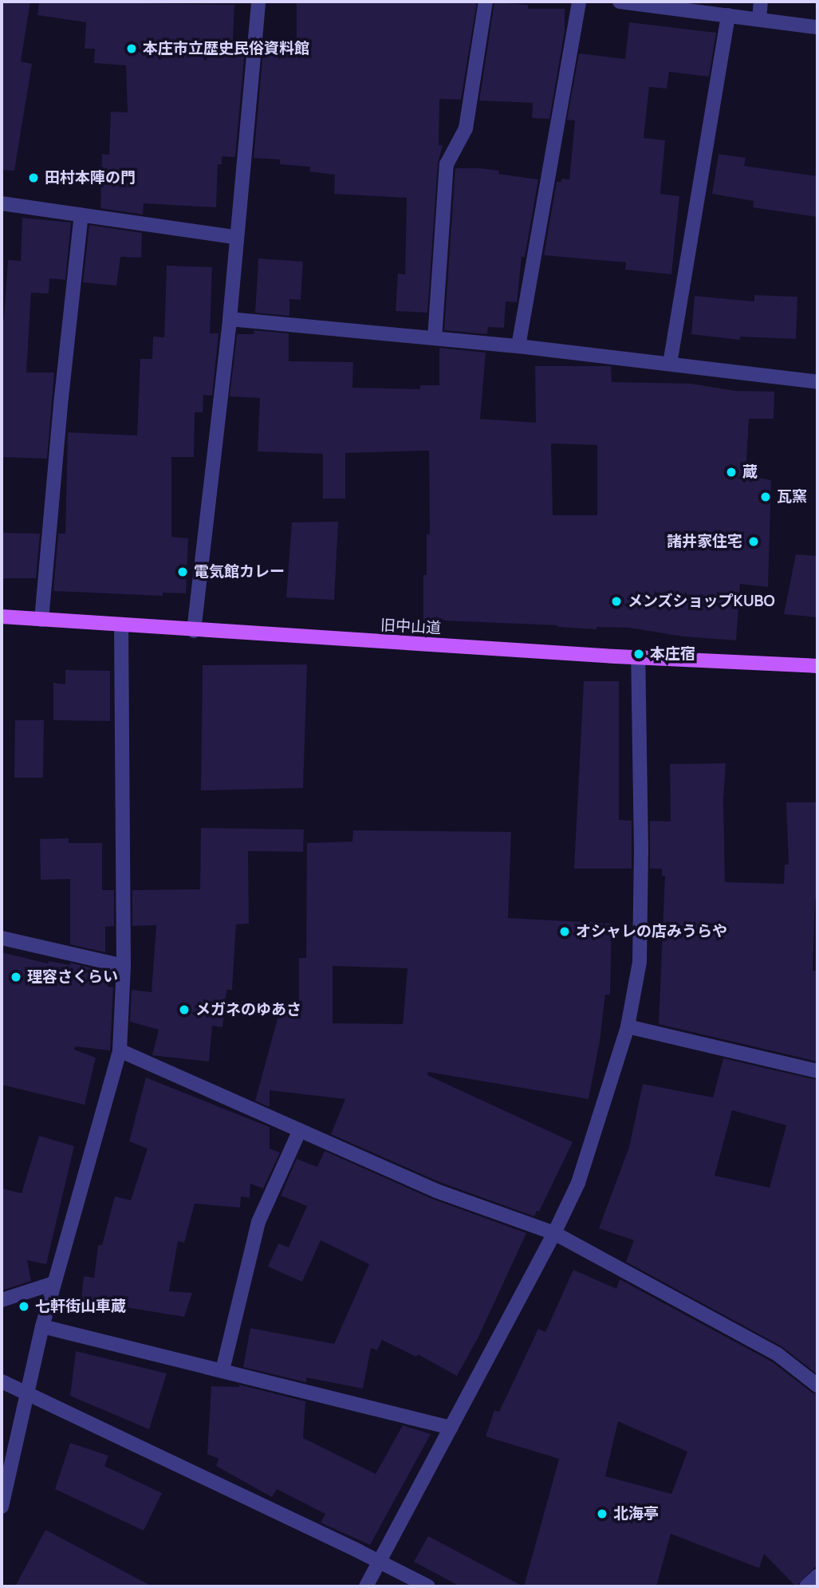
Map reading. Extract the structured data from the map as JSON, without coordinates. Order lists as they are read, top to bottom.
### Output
{
  "streets": {
    "main road": ["旧中山道"]
  },
  "places": [
    "本庄市立歴史民俗資料館",
    "田村本陣の門",
    "蔵",
    "瓦窯",
    "諸井家住宅",
    "電気館カレー",
    "メンズショップKUBO",
    "本庄宿",
    "オシャレの店みうらや",
    "理容さくらい",
    "メガネのゆあさ",
    "七軒街山車蔵",
    "北海亭"
  ]
}
